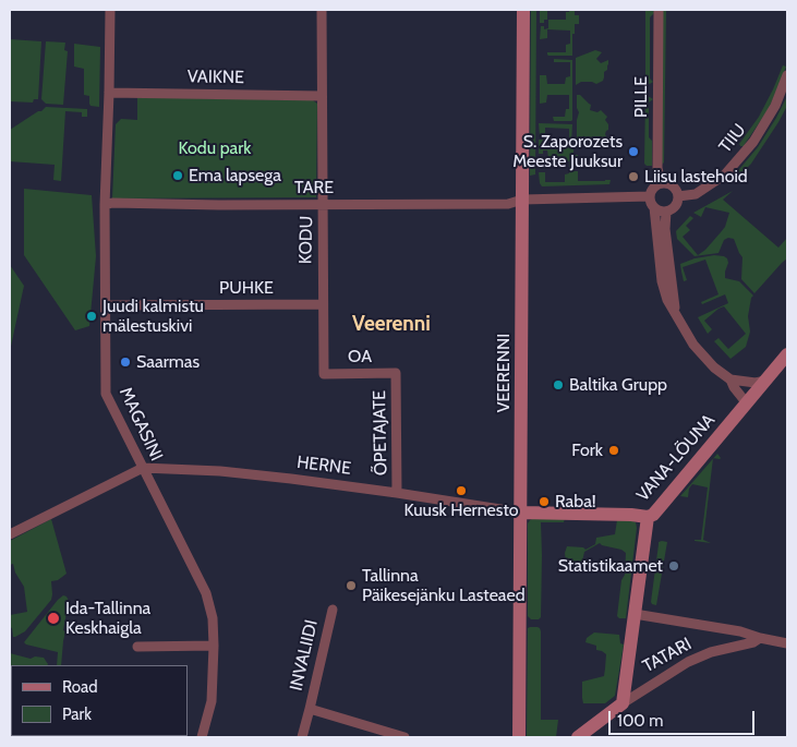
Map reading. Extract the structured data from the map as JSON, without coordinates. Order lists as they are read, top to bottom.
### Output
{
  "streets": {
    "street": [
      "VAIKNE",
      "PILLE",
      "TIIU",
      "TARE",
      "KODU",
      "PUHKE",
      "OA",
      "VEERENNI",
      "MAGASINI",
      "ÕPETAJATE",
      "VANA-LÕUNA",
      "HERNE",
      "INVALIIDI",
      "TATARI"
    ]
  },
  "crossings": [
    ["VAIKNE", "KODU"],
    ["VAIKNE", "MAGASINI"],
    ["PILLE", "TIIU"],
    ["TARE", "KODU"],
    ["TARE", "VEERENNI"],
    ["TARE", "MAGASINI"],
    ["KODU", "PUHKE"],
    ["KODU", "OA"],
    ["PUHKE", "MAGASINI"],
    ["OA", "ÕPETAJATE"],
    ["VEERENNI", "HERNE"],
    ["MAGASINI", "HERNE"],
    ["ÕPETAJATE", "HERNE"],
    ["VANA-LÕUNA", "HERNE"],
    ["VANA-LÕUNA", "TATARI"]
  ],
  "districts": ["Veerenni"],
  "parks": ["Kodu park"],
  "places": [
    "S. Zaporozets Meeste Juuksur",
    "Ema lapsega",
    "Liisu lastehoid",
    "Juudi kalmistu mälestuskivi",
    "Saarmas",
    "Baltika Grupp",
    "Fork",
    "Kuusk Hernesto",
    "Raba!",
    "Statistikaamet",
    "Tallinna Päikesejänku Lasteaed",
    "Ida-Tallinna Keskhaigla"
  ],
  "legend": ["Road", "Park"],
  "scale_bar": "100 m"
}
